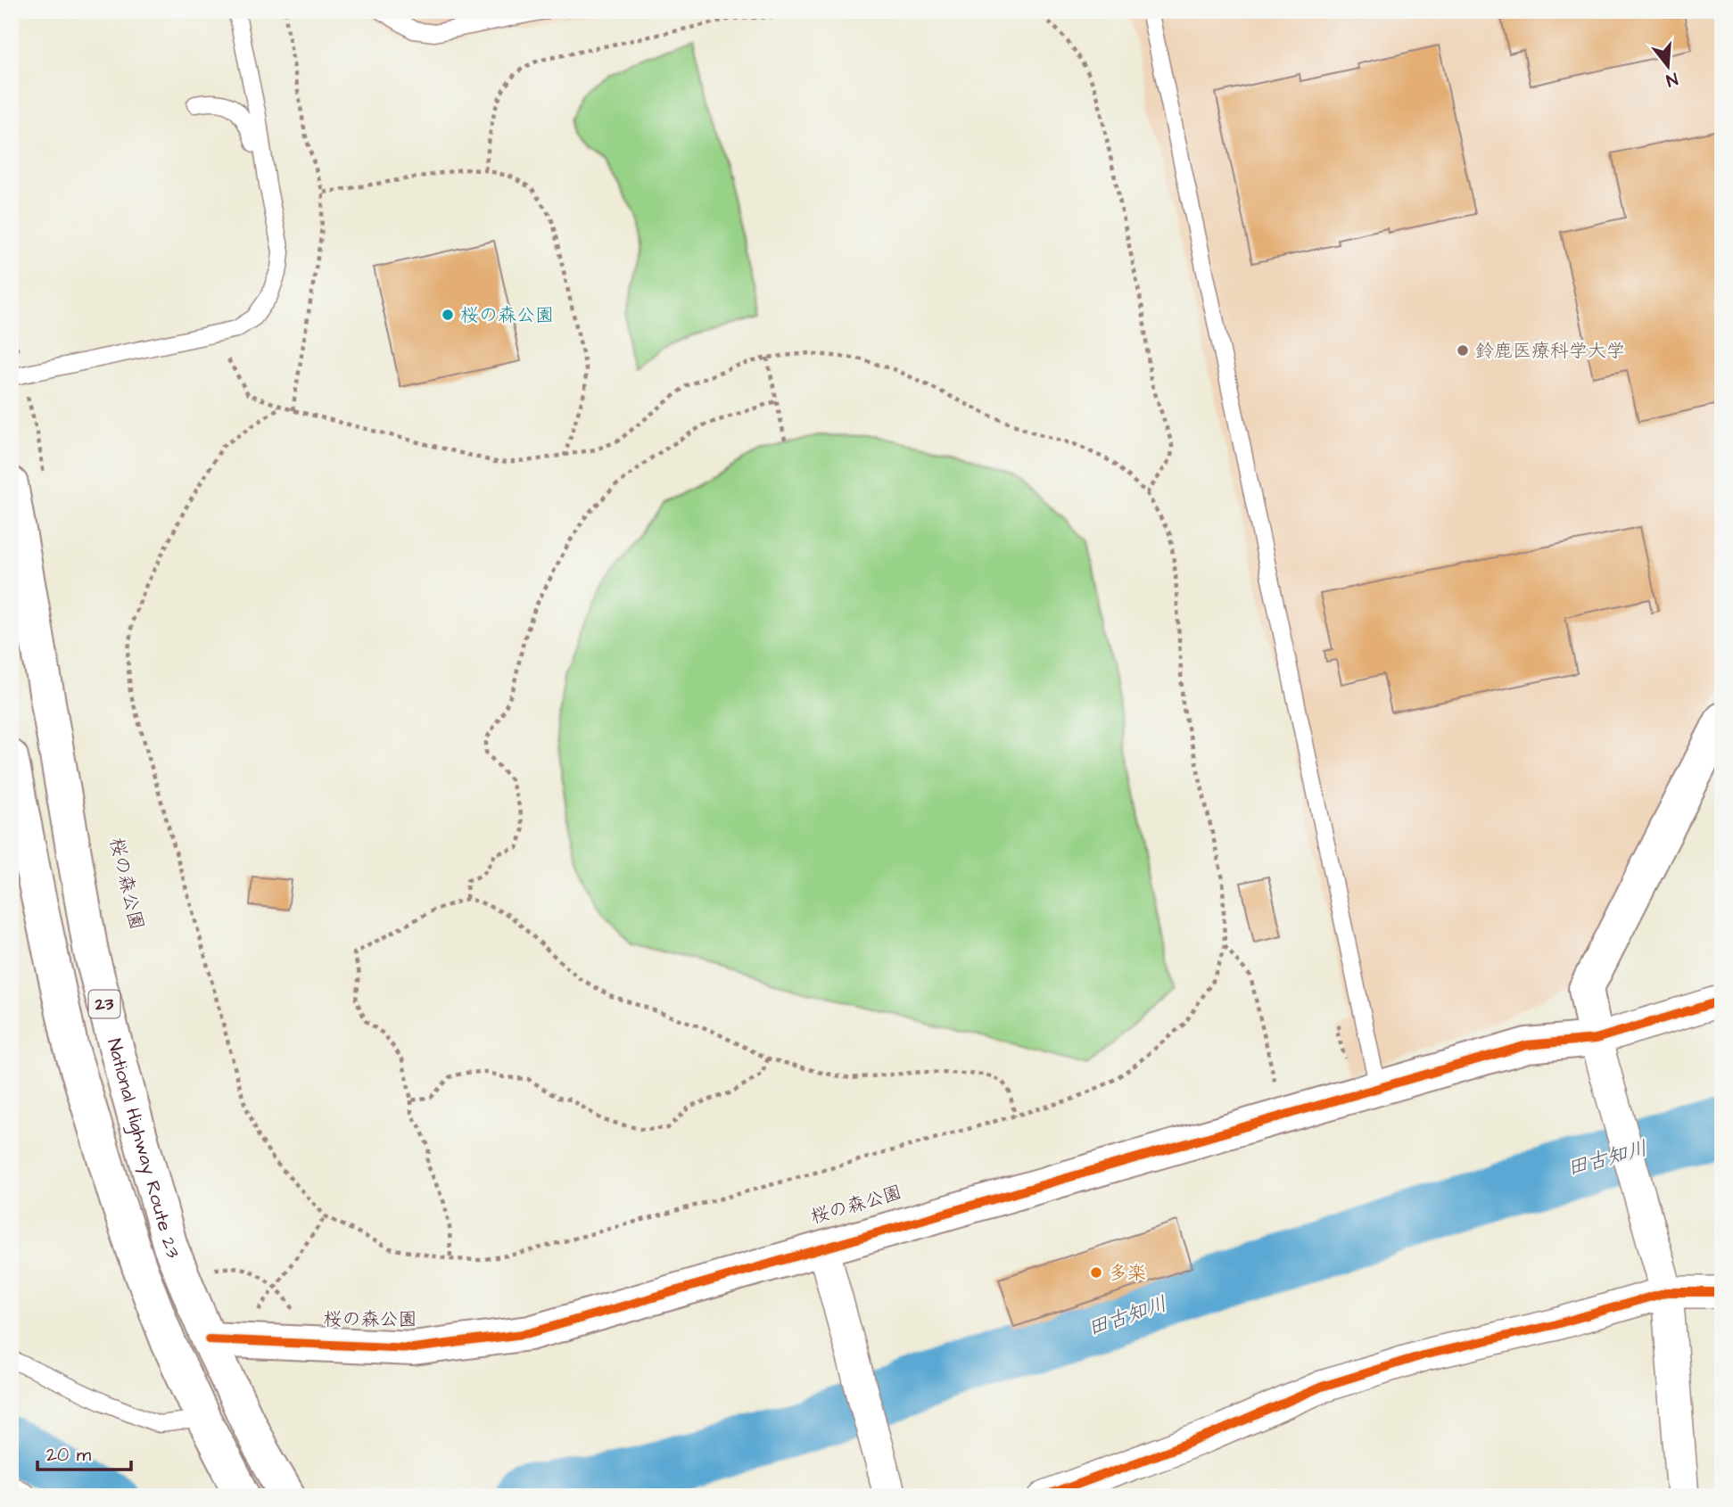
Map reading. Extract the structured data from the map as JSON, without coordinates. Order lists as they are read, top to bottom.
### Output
{
  "streets": {
    "main road": ["23", "National Highway Route 23"]
  },
  "water": ["田古知川"],
  "places": ["桜の森公園", "鈴鹿医療科学大学", "多楽"],
  "scale_bar": "20 m",
  "north": "bottom"
}
